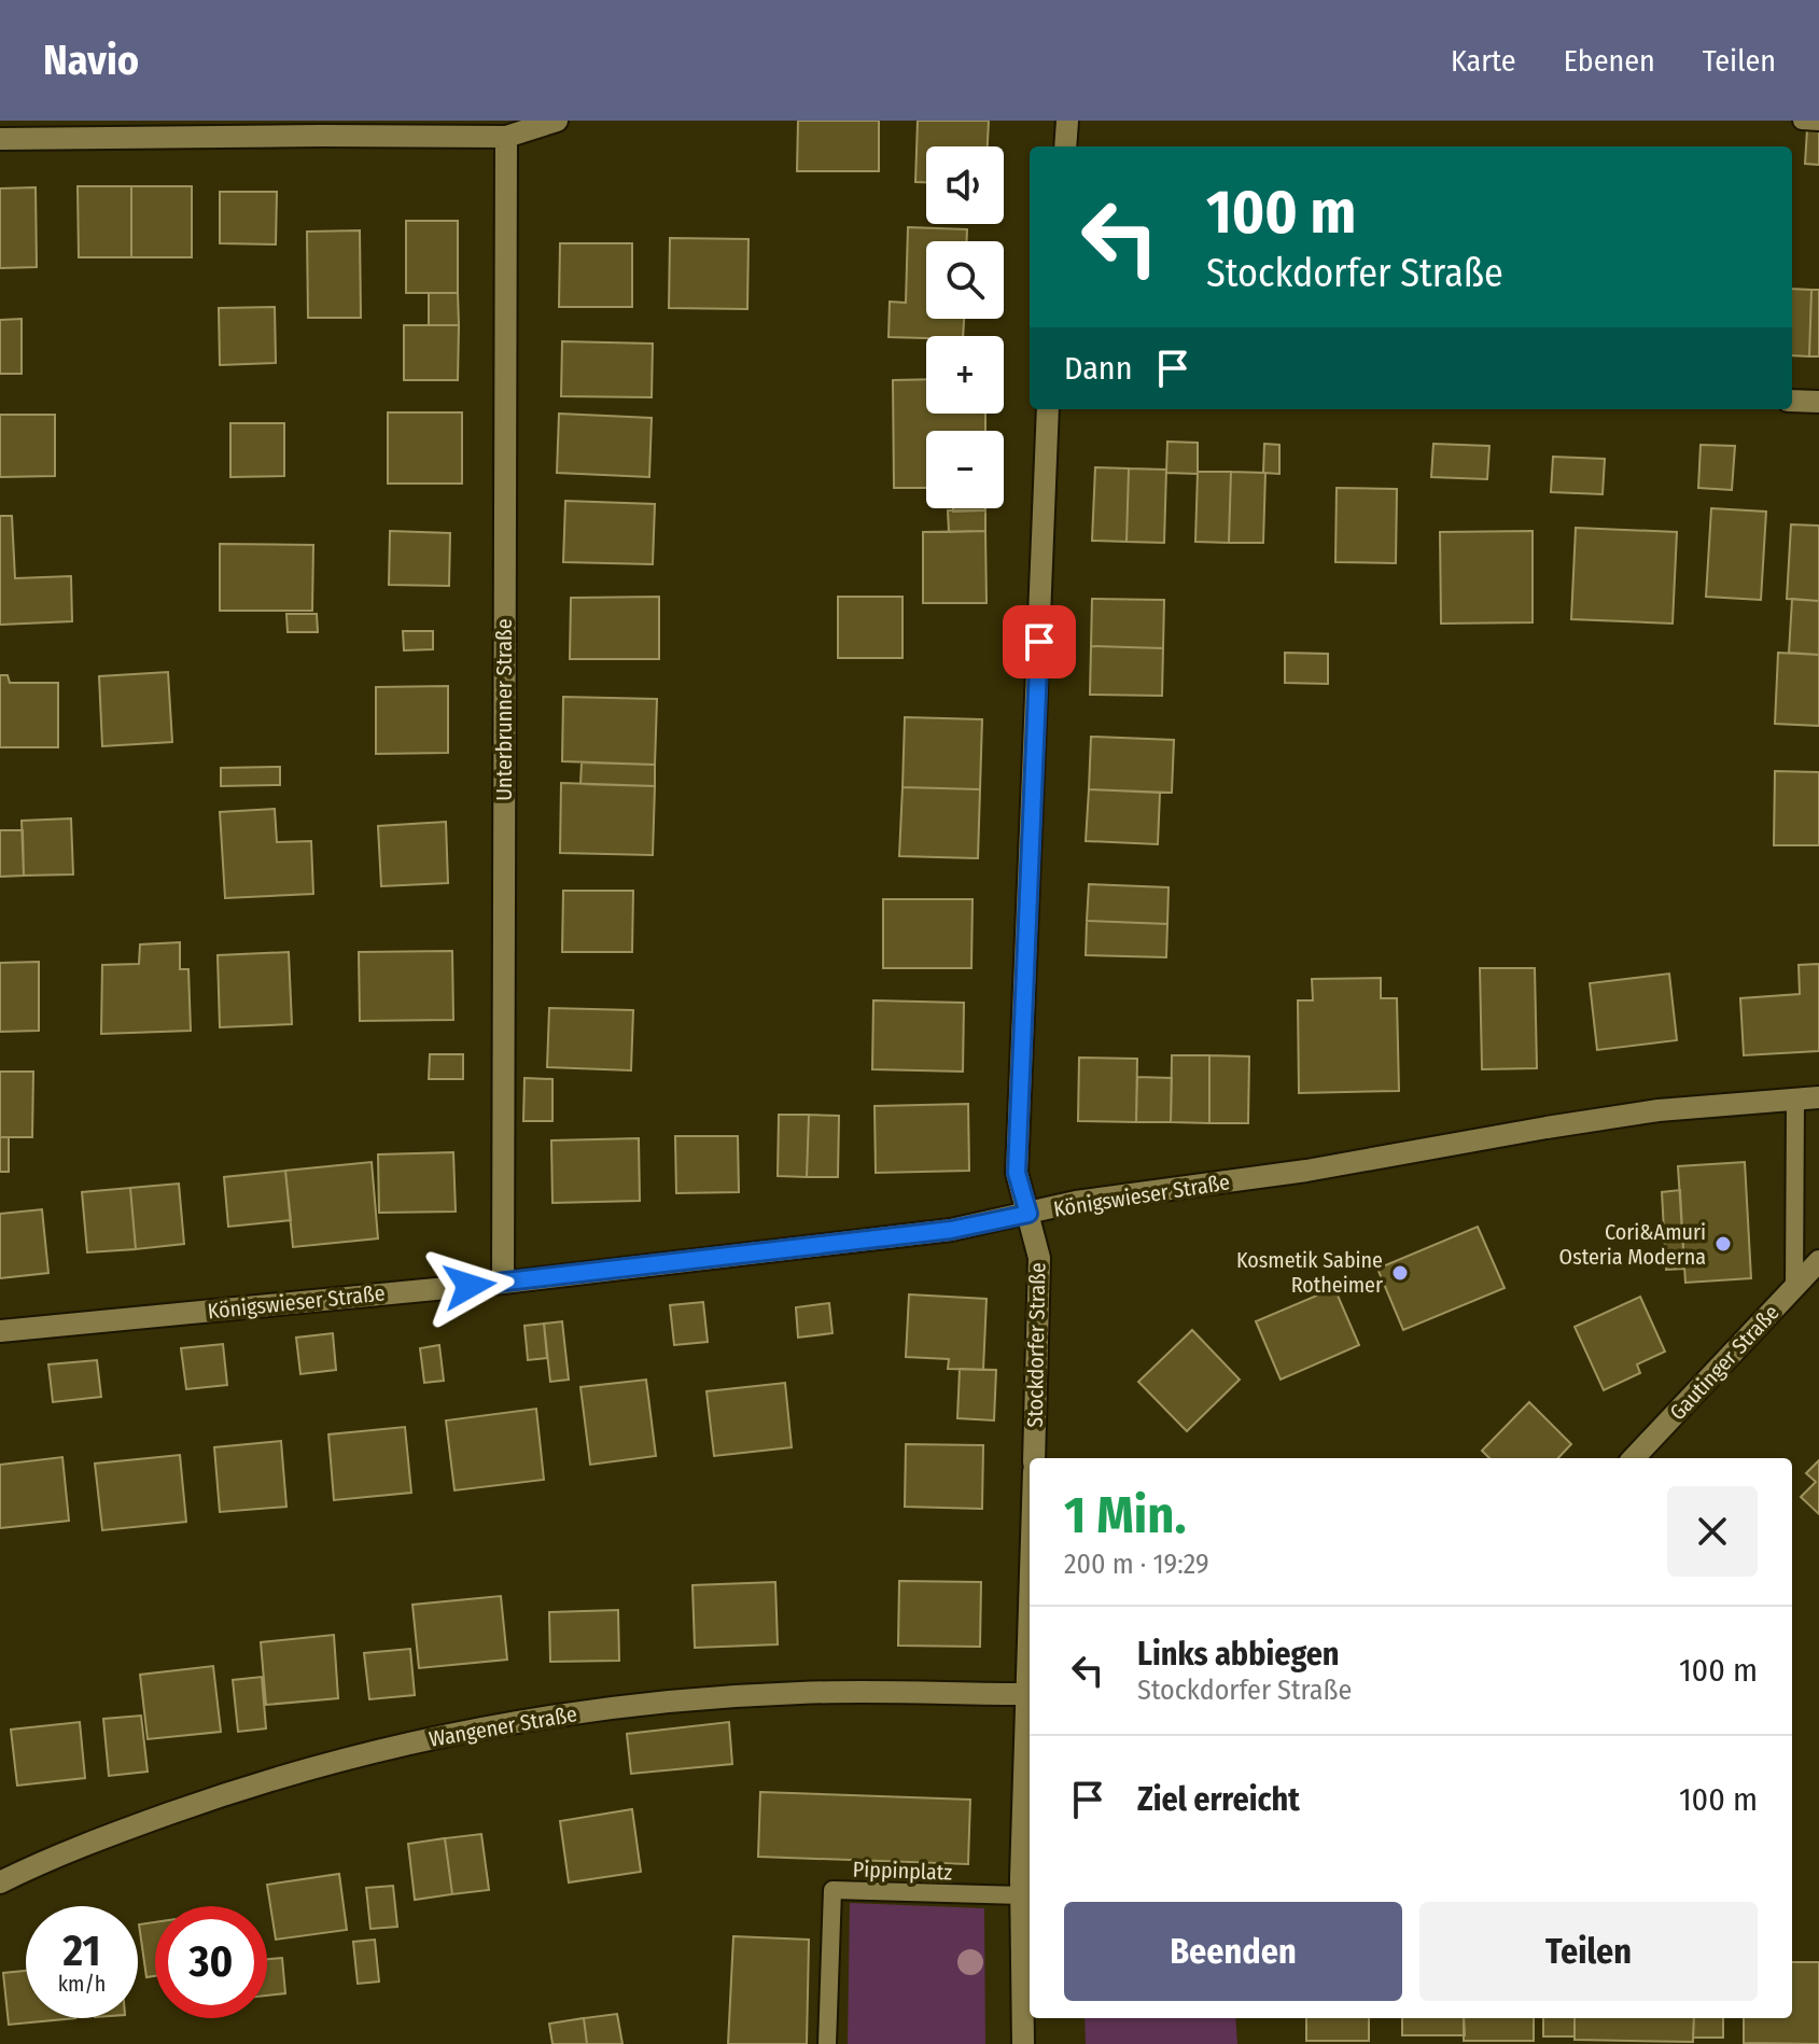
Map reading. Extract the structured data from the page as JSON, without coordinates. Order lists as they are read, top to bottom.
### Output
{
  "streets": {
    "street": [
      "Unterbrunner Straße",
      "Königswieser Straße",
      "Stockdorfer Straße",
      "Gautinger Straße",
      "Wangener Straße"
    ],
    "lane": ["Pippinplatz"]
  },
  "crossings": [
    ["Unterbrunner Straße", "Königswieser Straße"],
    ["Königswieser Straße", "Stockdorfer Straße"]
  ],
  "places": ["Cori&Amuri Osteria Moderna", "Kosmetik Sabine Rotheimer"],
  "page": {
    "header": "Navio",
    "nav": ["Karte", "Ebenen", "Teilen"],
    "map_buttons": ["+", "−"],
    "turn": ["100 m", "Stockdorfer Straße"],
    "then": "Dann",
    "heading": ["1 Min.", "200 m · 19:29"],
    "list": [
      {
        "name": "Links abbiegen",
        "note": "Stockdorfer Straße",
        "value": "100 m"
      },
      {
        "name": "Ziel erreicht",
        "value": "100 m"
      }
    ],
    "buttons": ["Beenden", "Teilen"],
    "speed": "21 km/h",
    "limit": "30"
  }
}
